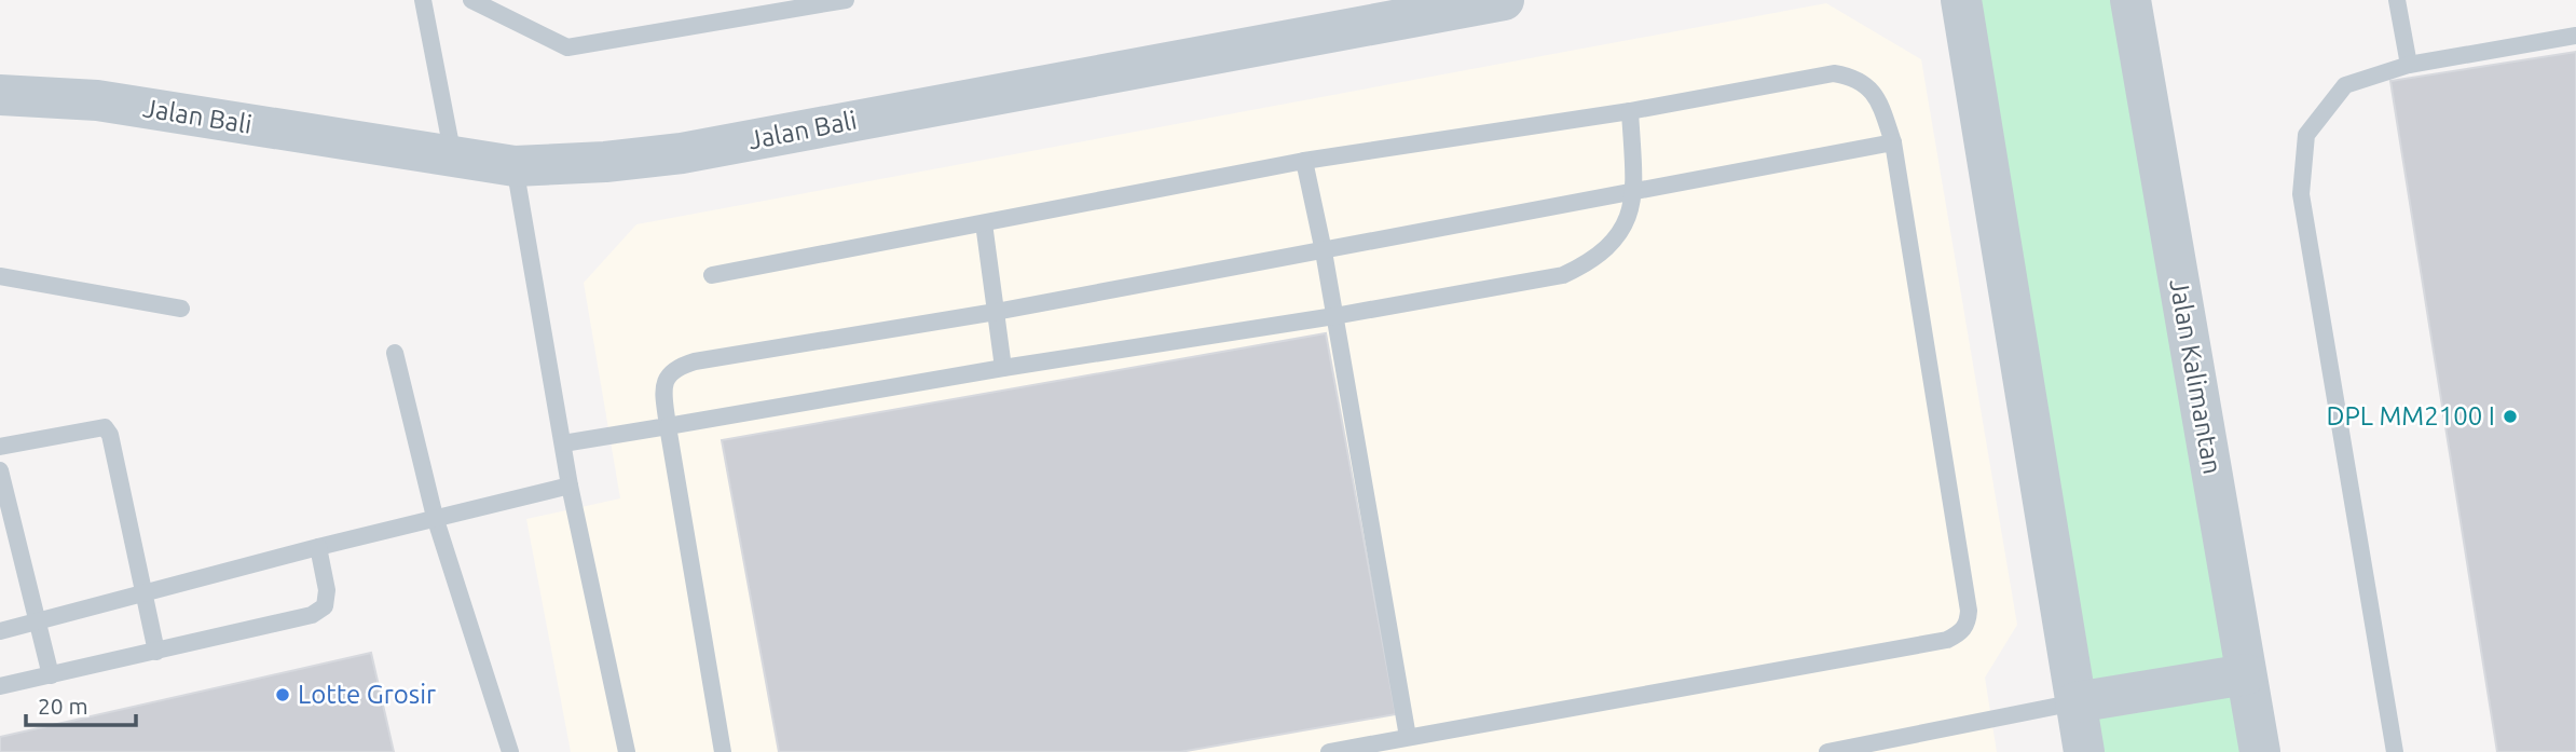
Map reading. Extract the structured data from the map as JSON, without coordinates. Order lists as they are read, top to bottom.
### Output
{
  "streets": {
    "street": ["Jalan Bali", "Jalan Kalimantan"]
  },
  "places": ["DPL MM2100 I", "Lotte Grosir"],
  "scale_bar": "20 m"
}
